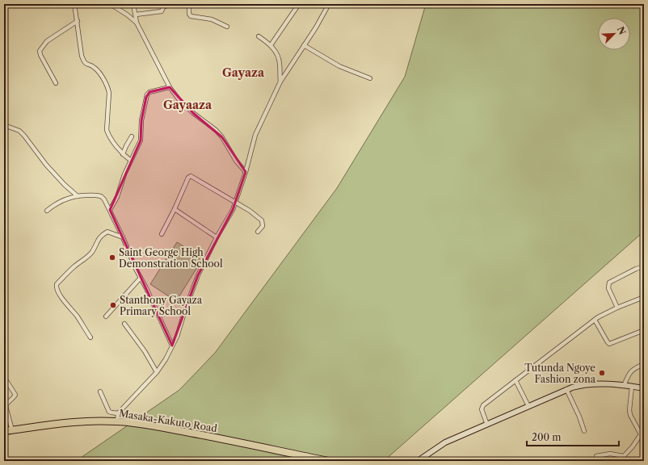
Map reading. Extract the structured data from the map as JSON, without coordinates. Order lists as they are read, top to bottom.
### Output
{
  "streets": {
    "highway": ["Masaka-Kakuto Road"]
  },
  "districts": ["Gayaza", "Gayaaza"],
  "places": ["Saint George High Demonstration School", "Stanthony Gayaza Primary School", "Tutunda Ngoye Fashion zona"],
  "scale_bar": "200 m",
  "north": "top right"
}
